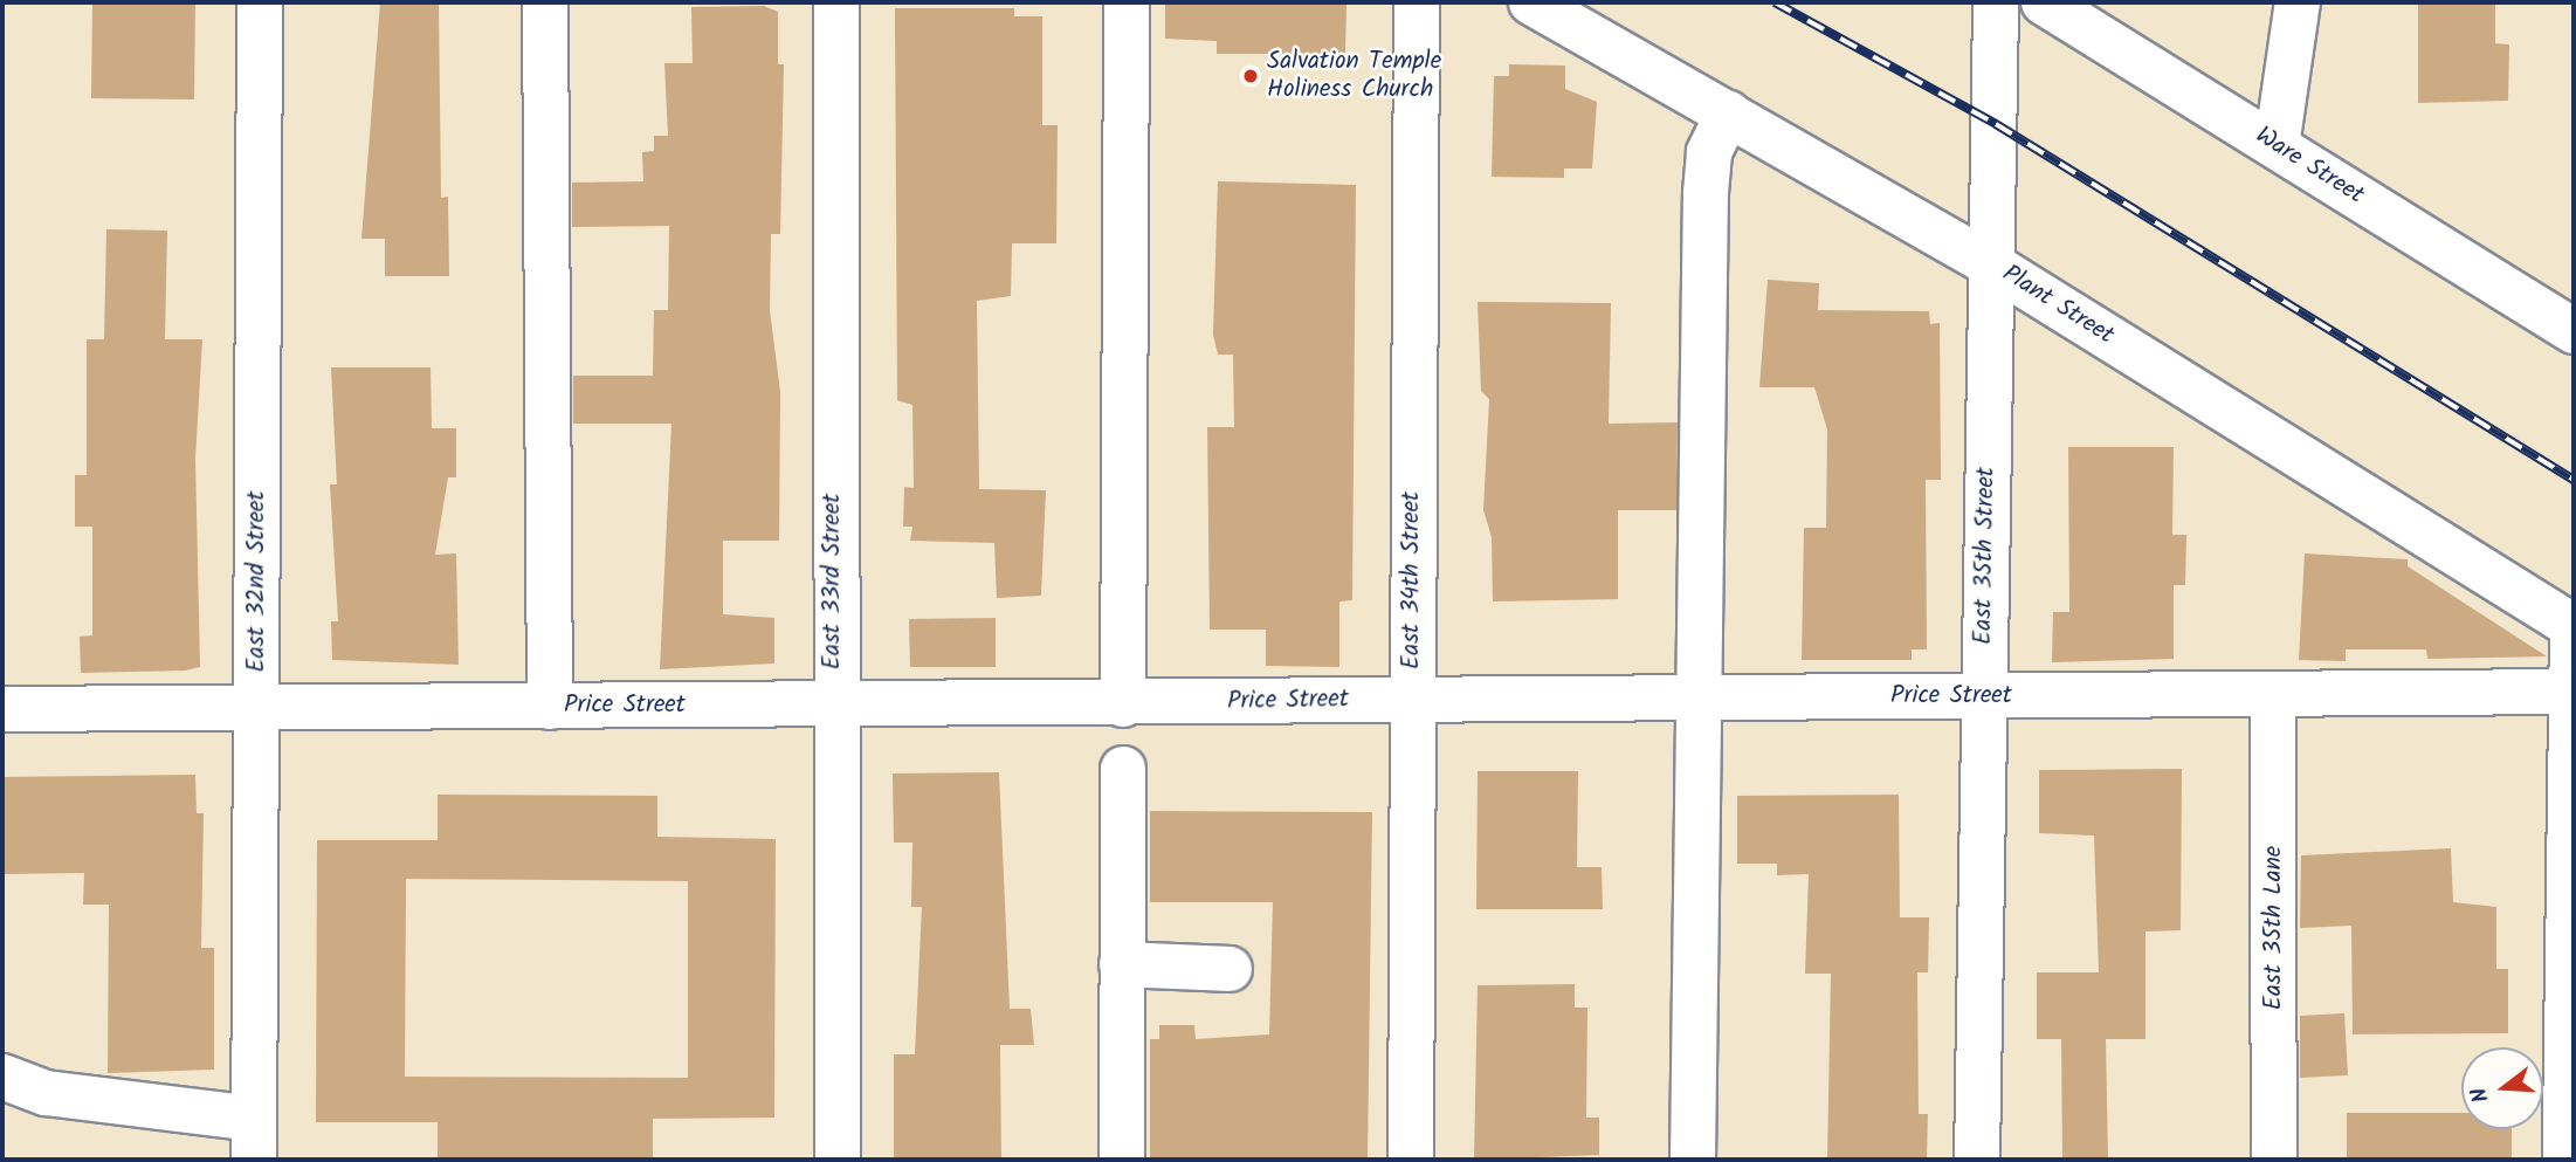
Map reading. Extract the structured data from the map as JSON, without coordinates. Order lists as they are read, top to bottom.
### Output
{
  "streets": {
    "street": [
      "Ware Street",
      "Plant Street",
      "East 35th Street",
      "East 34th Street",
      "East 32nd Street",
      "East 33rd Street",
      "Price Street",
      "East 35th Lane"
    ]
  },
  "crossings": [
    ["Plant Street", "East 35th Street"],
    ["East 35th Street", "Price Street"],
    ["East 34th Street", "Price Street"],
    ["East 32nd Street", "Price Street"],
    ["East 33rd Street", "Price Street"],
    ["Price Street", "East 35th Lane"]
  ],
  "places": ["Salvation Temple Holiness Church"],
  "north": "left"
}
